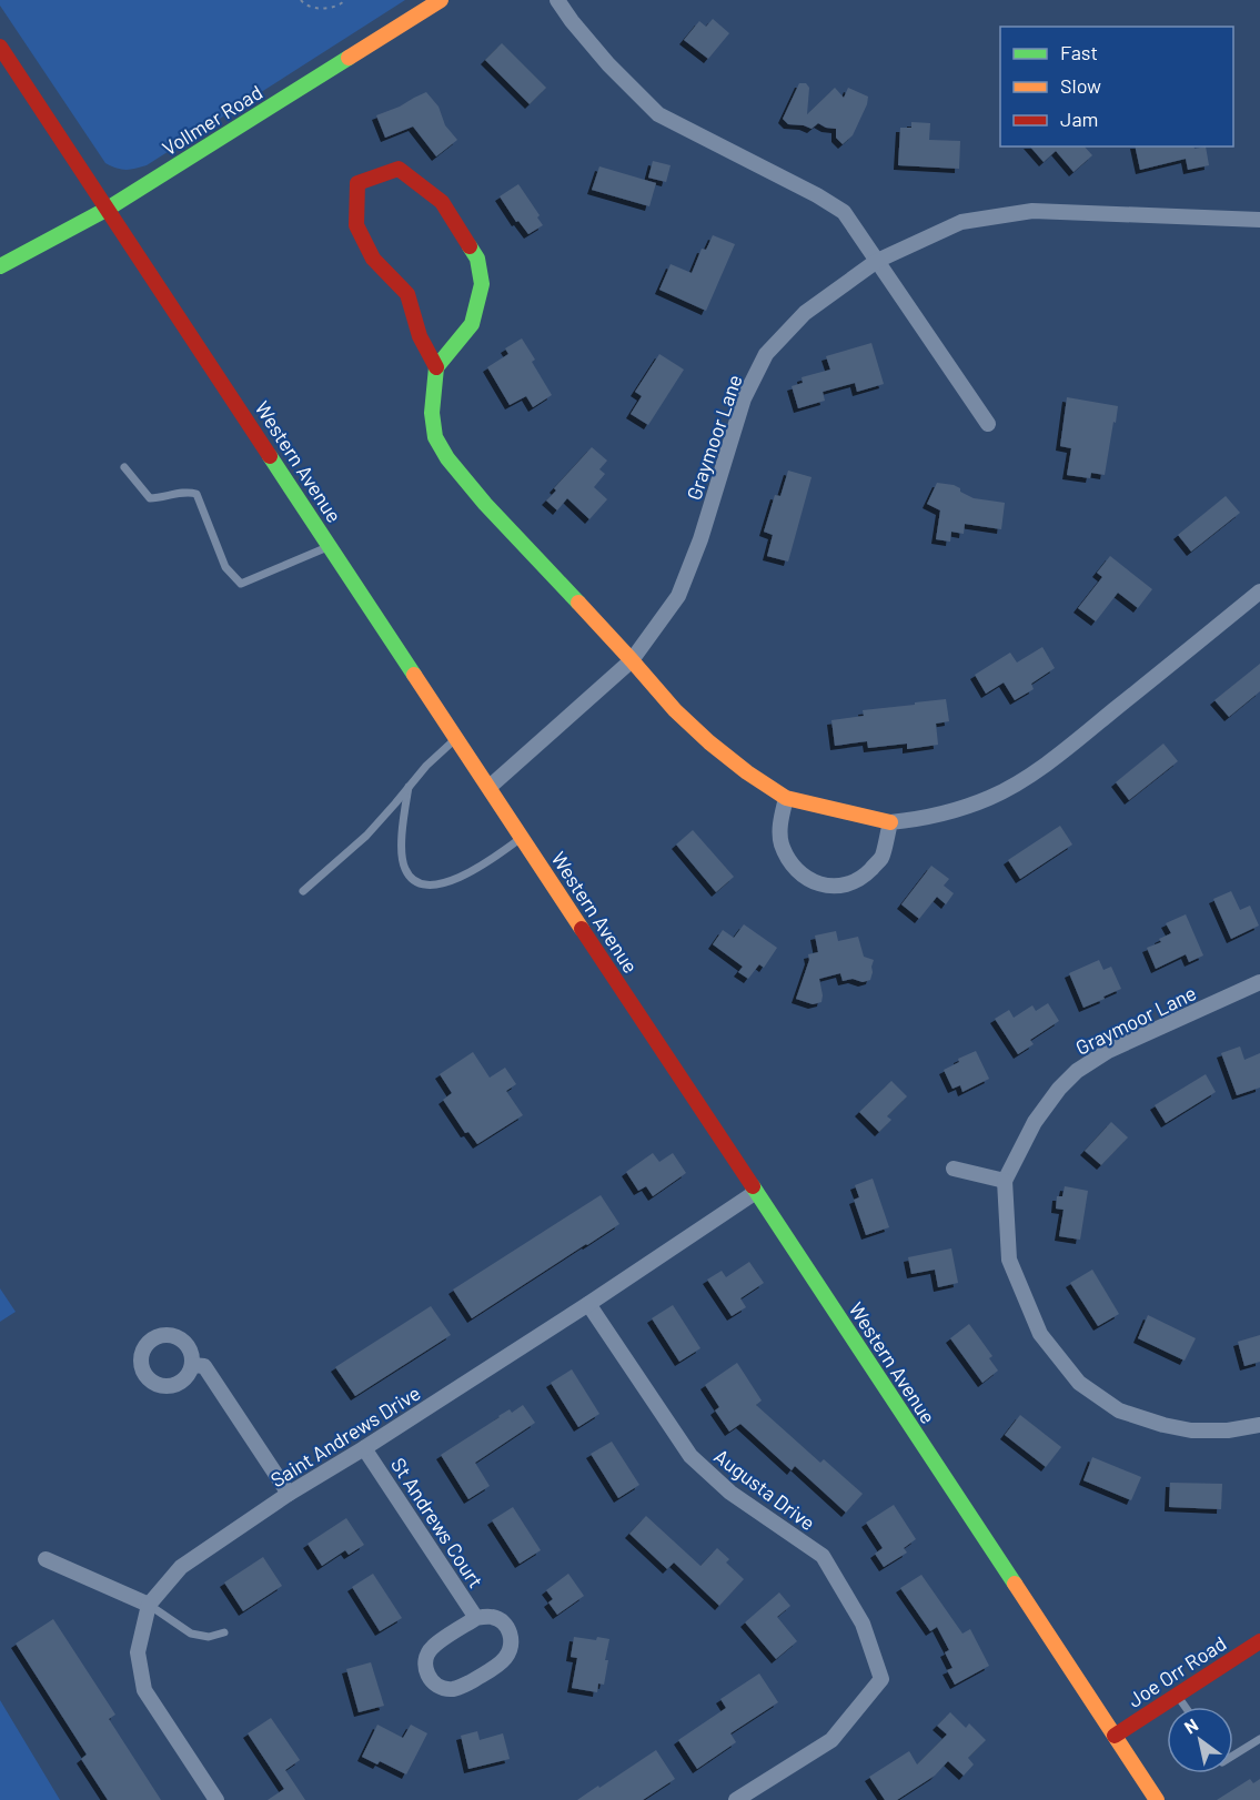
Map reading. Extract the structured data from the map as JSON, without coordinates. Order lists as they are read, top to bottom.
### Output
{
  "streets": {
    "main road": ["Vollmer Road", "Western Avenue", "Joe Orr Road"],
    "street": [
      "Graymoor Lane",
      "Saint Andrews Drive",
      "Augusta Drive",
      "St Andrews Court"
    ]
  },
  "crossings": [
    ["Vollmer Road", "Western Avenue"],
    ["Graymoor Lane", "Western Avenue"],
    ["Western Avenue", "Saint Andrews Drive"],
    ["Western Avenue", "Joe Orr Road"],
    ["Saint Andrews Drive", "Augusta Drive"],
    ["Saint Andrews Drive", "St Andrews Court"]
  ],
  "legend": ["Fast", "Slow", "Jam"],
  "north": "top left"
}
